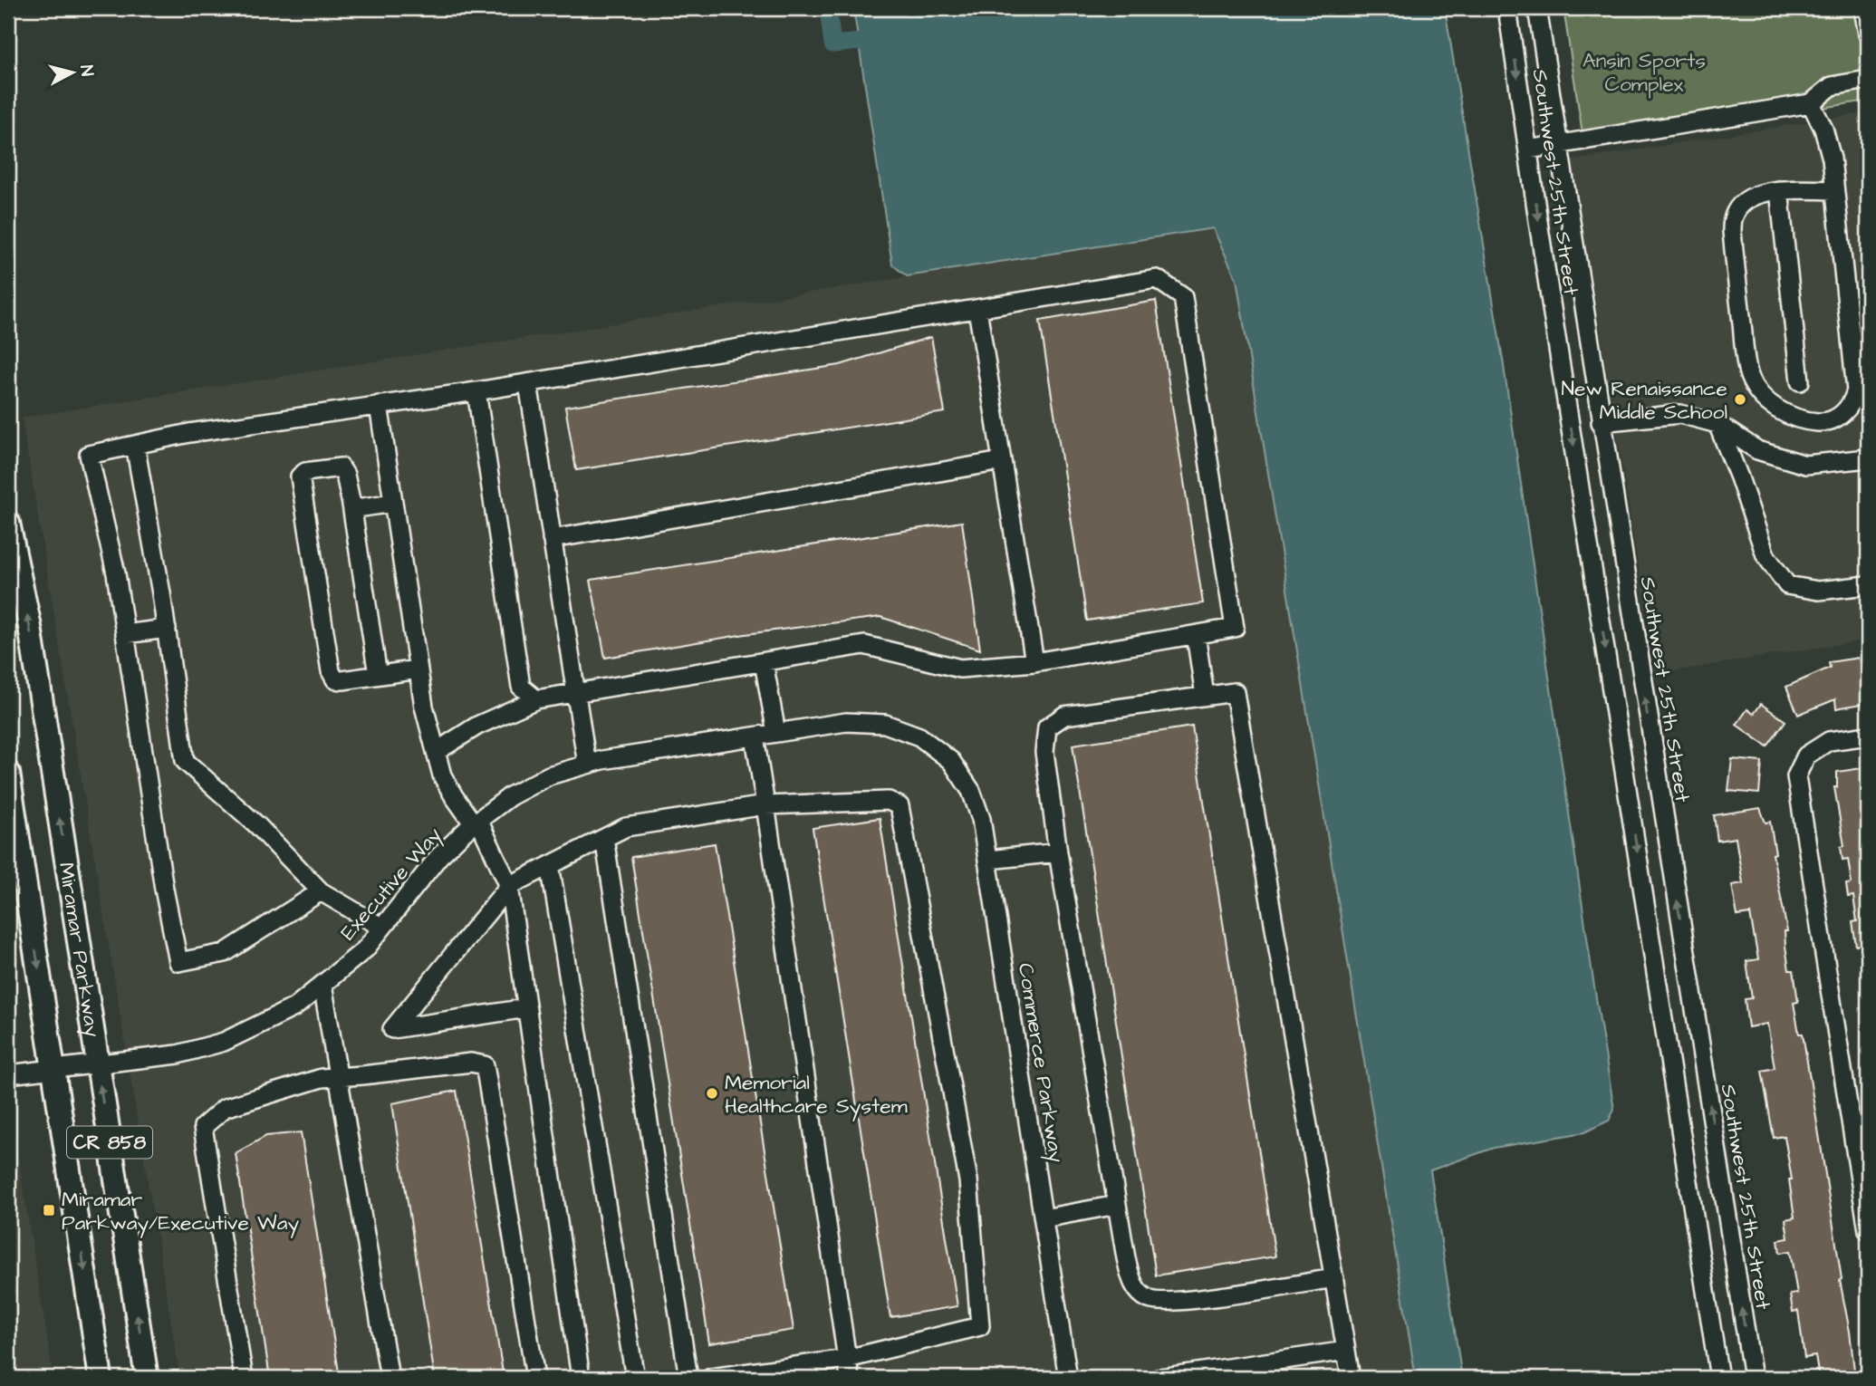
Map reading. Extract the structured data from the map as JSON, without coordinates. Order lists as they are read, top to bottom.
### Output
{
  "streets": {
    "main road": ["Miramar Parkway", "CR 858"],
    "street": ["Southwest 25th Street", "Executive Way", "Commerce Parkway"]
  },
  "crossings": [
    ["Executive Way", "Miramar Parkway"],
    ["Executive Way", "Commerce Parkway"]
  ],
  "parks": ["Ansin Sports Complex"],
  "places": {
    "other": ["New Renaissance Middle School", "Memorial Healthcare System"],
    "transit": ["Miramar Parkway/Executive Way"]
  },
  "north": "right"
}
